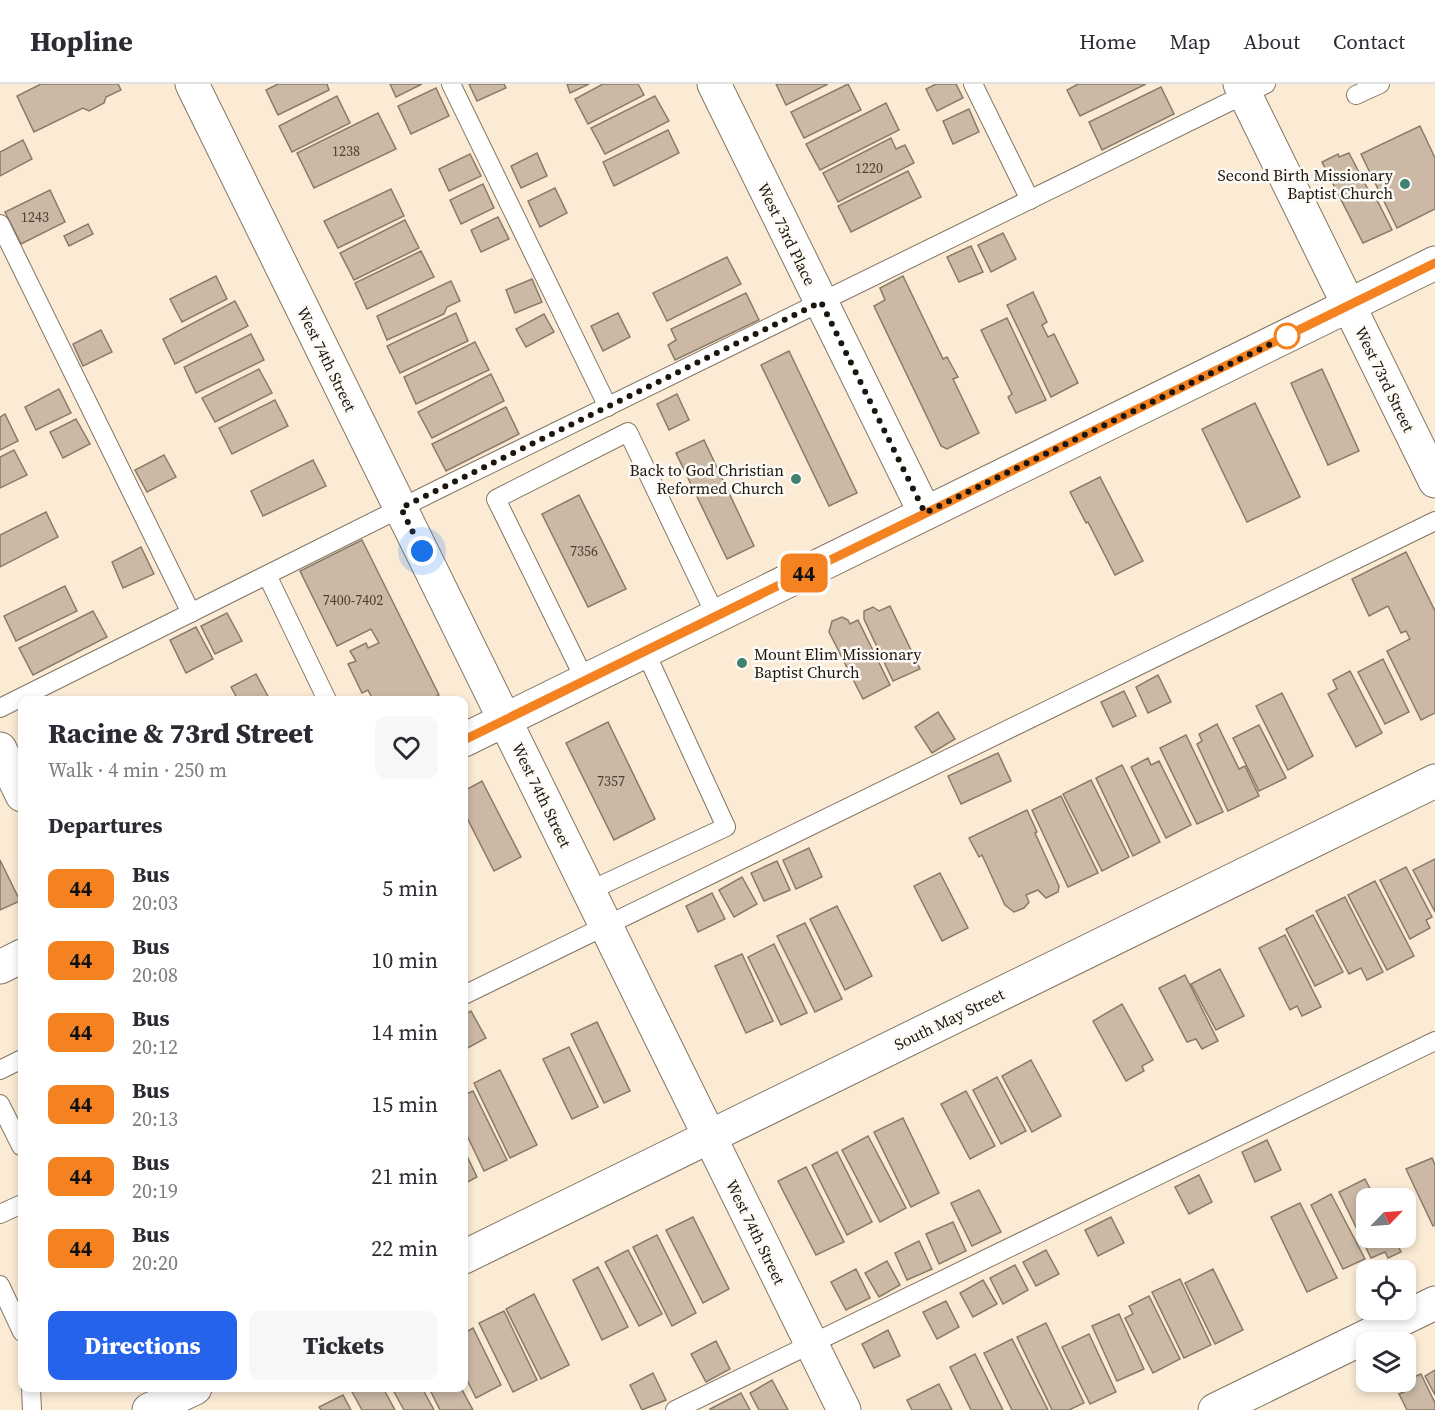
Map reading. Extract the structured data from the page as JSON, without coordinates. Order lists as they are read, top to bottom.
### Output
{
  "streets": {
    "street": [
      "West 73rd Place",
      "West 74th Street",
      "West 73rd Street",
      "South May Street"
    ]
  },
  "crossings": [
    ["West 74th Street", "South May Street"]
  ],
  "places": ["Second Birth Missionary Baptist Church", "Back to God Christian Reformed Church", "Mount Elim Missionary Baptist Church"],
  "lines": ["bus line 44"],
  "house_numbers": [
    "1238",
    "1220",
    "1243",
    "7356",
    "7400-7402",
    "7357"
  ],
  "north": "top right",
  "page": {
    "header": "Hopline",
    "nav": [
      "Home",
      "Map",
      "About",
      "Contact"
    ],
    "on_map": "44",
    "heading": [
      ["Racine & 73rd Street", "Walk · 4 min · 250 m"],
      "Departures"
    ],
    "list": [
      {
        "mark": "44",
        "name": "Bus",
        "note": "20:03",
        "value": "5 min"
      },
      {
        "mark": "44",
        "name": "Bus",
        "note": "20:08",
        "value": "10 min"
      },
      {
        "mark": "44",
        "name": "Bus",
        "note": "20:12",
        "value": "14 min"
      },
      {
        "mark": "44",
        "name": "Bus",
        "note": "20:13",
        "value": "15 min"
      },
      {
        "mark": "44",
        "name": "Bus",
        "note": "20:19",
        "value": "21 min"
      },
      {
        "mark": "44",
        "name": "Bus",
        "note": "20:20",
        "value": "22 min"
      }
    ],
    "buttons": ["Directions", "Tickets"]
  }
}
